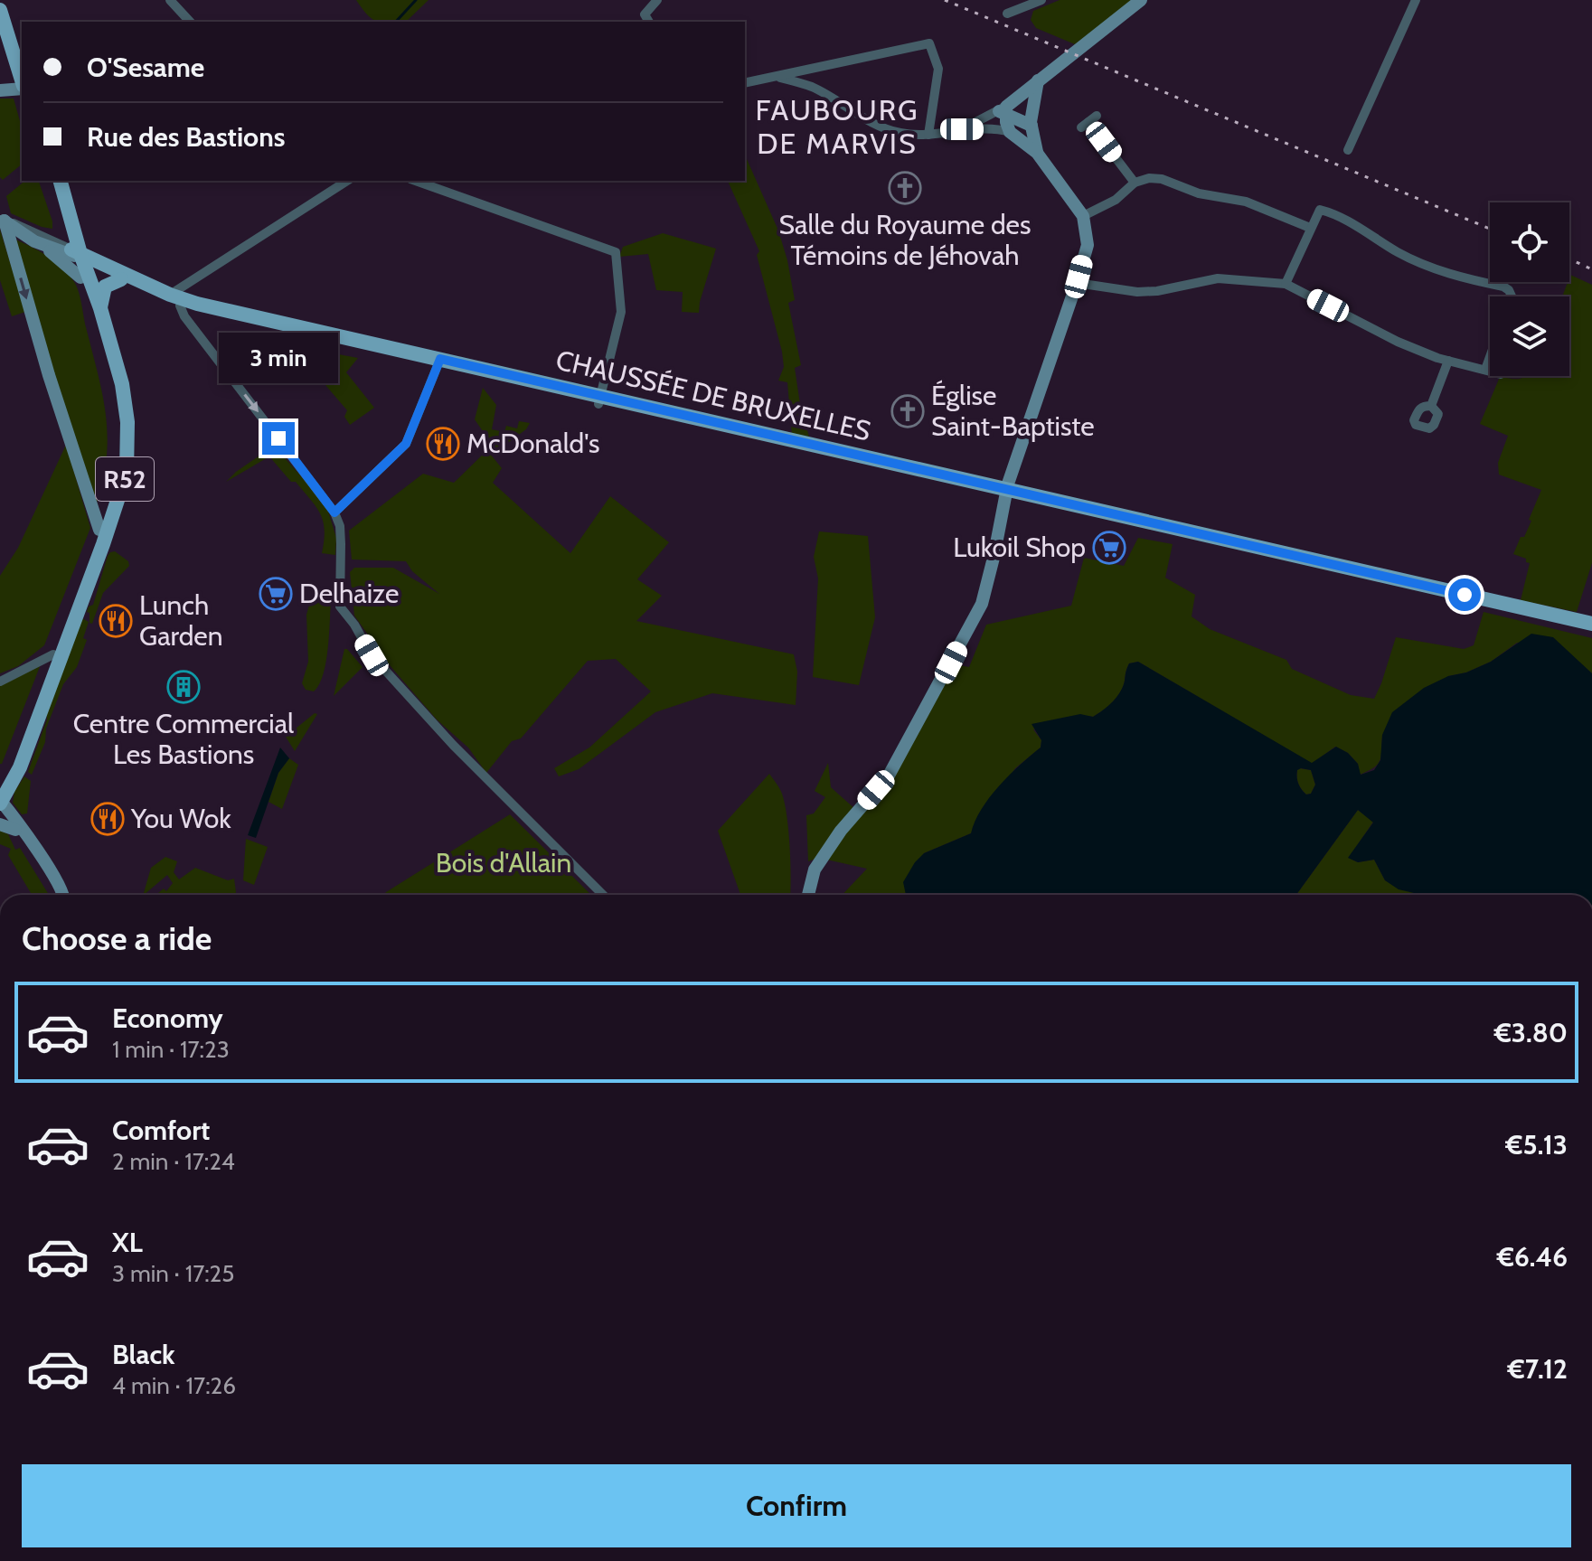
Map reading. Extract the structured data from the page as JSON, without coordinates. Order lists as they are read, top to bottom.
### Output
{
  "streets": {
    "main road": ["CHAUSSÉE DE BRUXELLES", "R52"]
  },
  "crossings": [
    ["CHAUSSÉE DE BRUXELLES", "R52"]
  ],
  "districts": ["FAUBOURG DE MARVIS"],
  "parks": ["Bois d'Allain"],
  "places": {
    "church": ["Salle du Royaume des Témoins de Jéhovah", "Église Saint-Baptiste"],
    "restaurant": ["McDonald's", "Lunch Garden", "You Wok"],
    "supermarket": ["Lukoil Shop", "Delhaize"],
    "building": ["Centre Commercial Les Bastions"]
  },
  "page": {
    "banner": ["O'Sesame", "Rue des Bastions"],
    "bubble": "3 min",
    "heading": "Choose a ride",
    "list": [
      {
        "name": "Economy",
        "note": "1 min · 17:23",
        "value": "€3.80"
      },
      {
        "name": "Comfort",
        "note": "2 min · 17:24",
        "value": "€5.13"
      },
      {
        "name": "XL",
        "note": "3 min · 17:25",
        "value": "€6.46"
      },
      {
        "name": "Black",
        "note": "4 min · 17:26",
        "value": "€7.12"
      }
    ],
    "buttons": "Confirm"
  }
}
